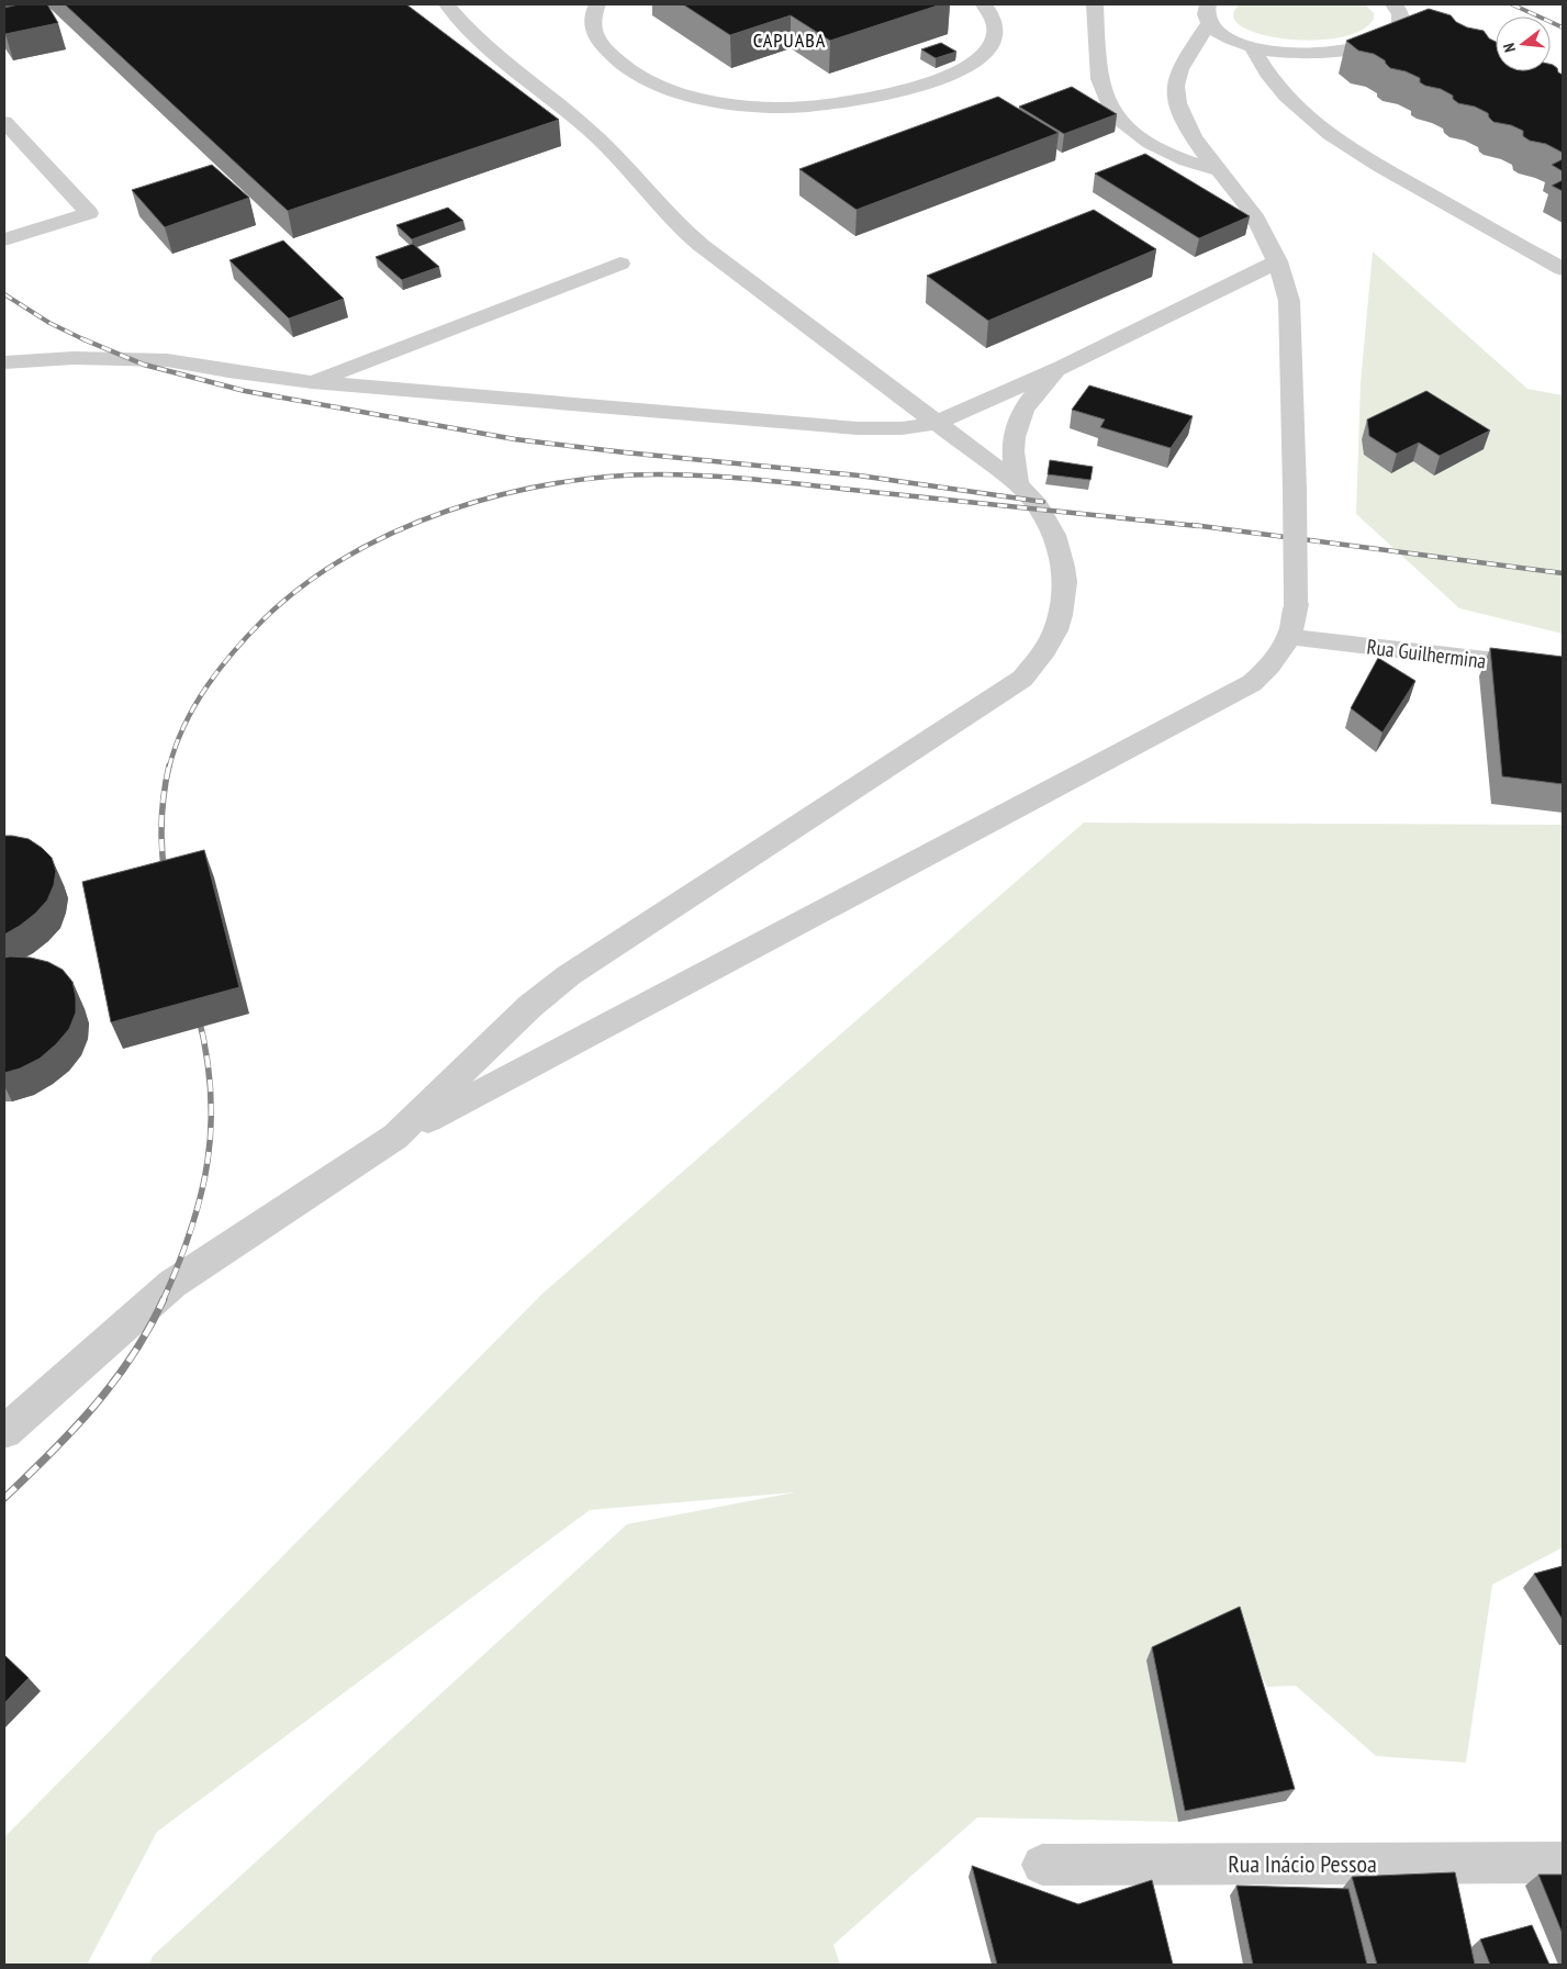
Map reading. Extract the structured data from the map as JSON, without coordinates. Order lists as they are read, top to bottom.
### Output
{
  "streets": {
    "street": ["Rua Guilhermina", "Rua Inácio Pessoa"]
  },
  "districts": ["CAPUABA"],
  "north": "left"
}
